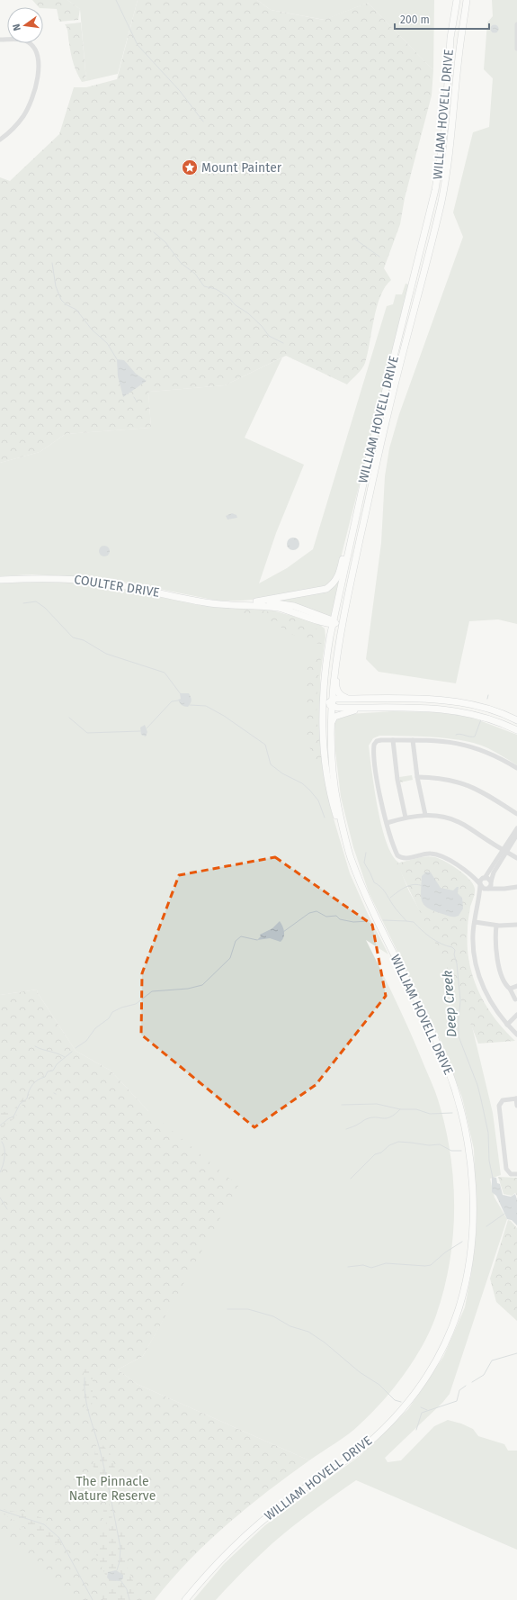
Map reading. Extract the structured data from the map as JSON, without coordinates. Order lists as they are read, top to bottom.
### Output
{
  "streets": {
    "main road": ["WILLIAM HOVELL DRIVE", "COULTER DRIVE"]
  },
  "crossings": [
    ["WILLIAM HOVELL DRIVE", "COULTER DRIVE"]
  ],
  "water": ["Deep Creek"],
  "parks": ["The Pinnacle Nature Reserve"],
  "places": {
    "place": ["Mount Painter"]
  },
  "scale_bar": "200 m",
  "north": "left"
}
